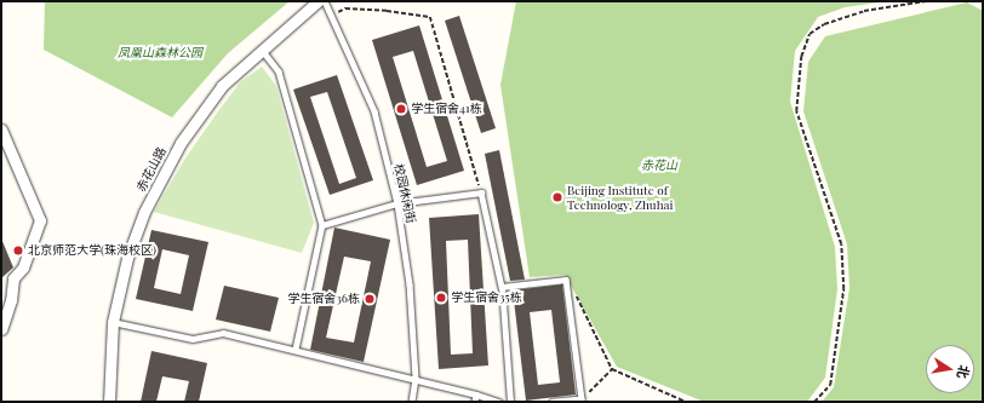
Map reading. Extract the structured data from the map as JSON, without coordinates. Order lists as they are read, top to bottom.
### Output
{
  "streets": {
    "street": ["赤花山路"],
    "lane": ["校园休闲街"]
  },
  "parks": ["凤凰山森林公园", "赤花山"],
  "places": [
    "学生宿舍41栋",
    "Beijing Institute of Technology, Zhuhai",
    "北京师范大学(珠海校区)",
    "学生宿舍35栋",
    "学生宿舍36栋"
  ],
  "north": "right"
}
